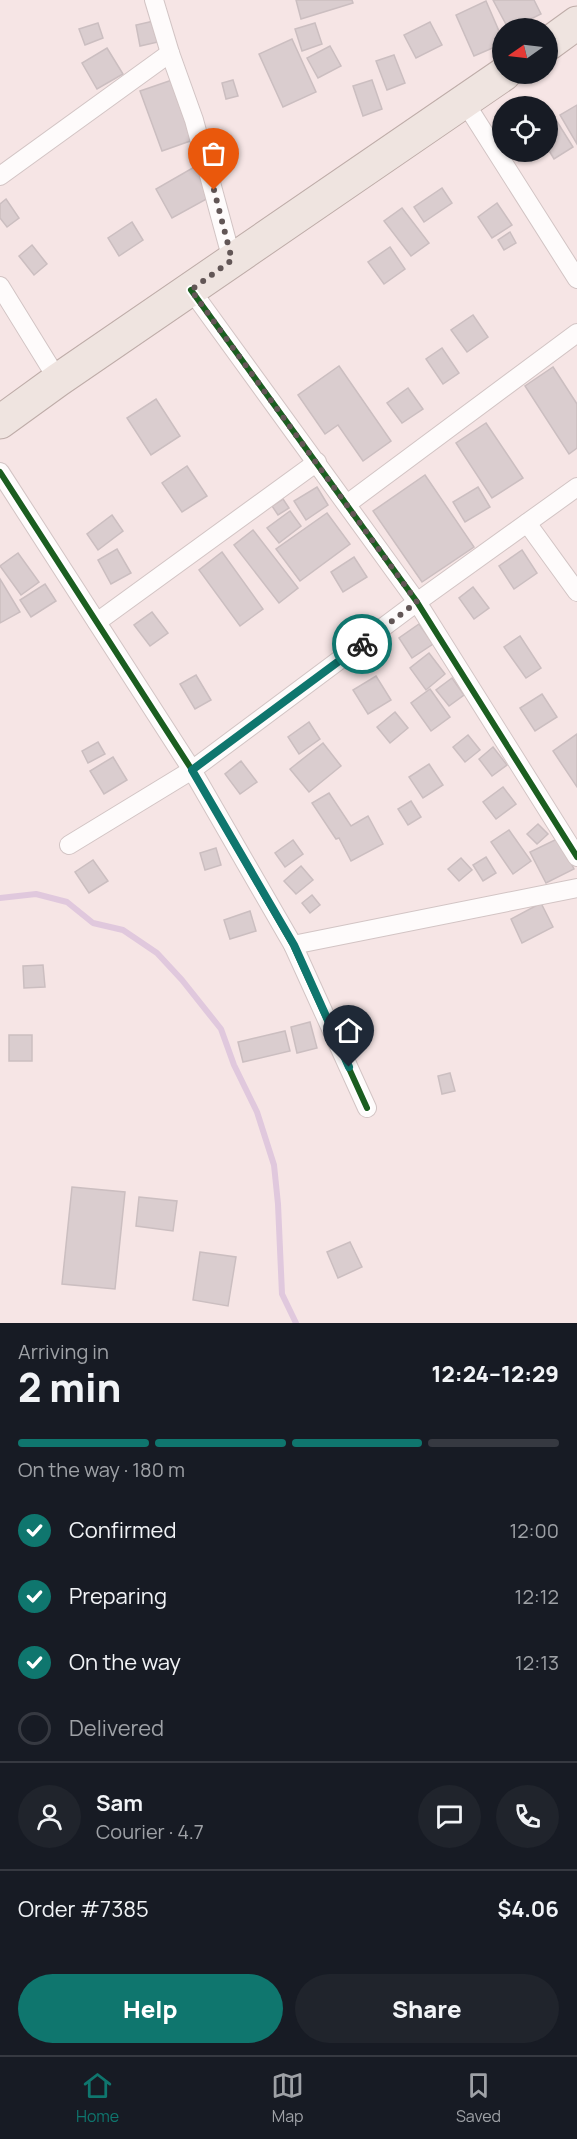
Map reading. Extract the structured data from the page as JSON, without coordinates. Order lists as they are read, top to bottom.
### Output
{
  "north": "left",
  "page": {
    "heading": ["2 min", "Arriving in", "12:24–12:29"],
    "panel": [
      "Sam",
      "Courier · 4.7",
      "Order #7385",
      "$4.06"
    ],
    "bar": "On the way · 180 m",
    "list": [
      ["Confirmed", "12:00"],
      ["Preparing", "12:12"],
      ["On the way", "12:13"],
      "Delivered"
    ],
    "buttons": ["Help", "Share"],
    "tabs": ["Home", "Map", "Saved"]
  }
}
